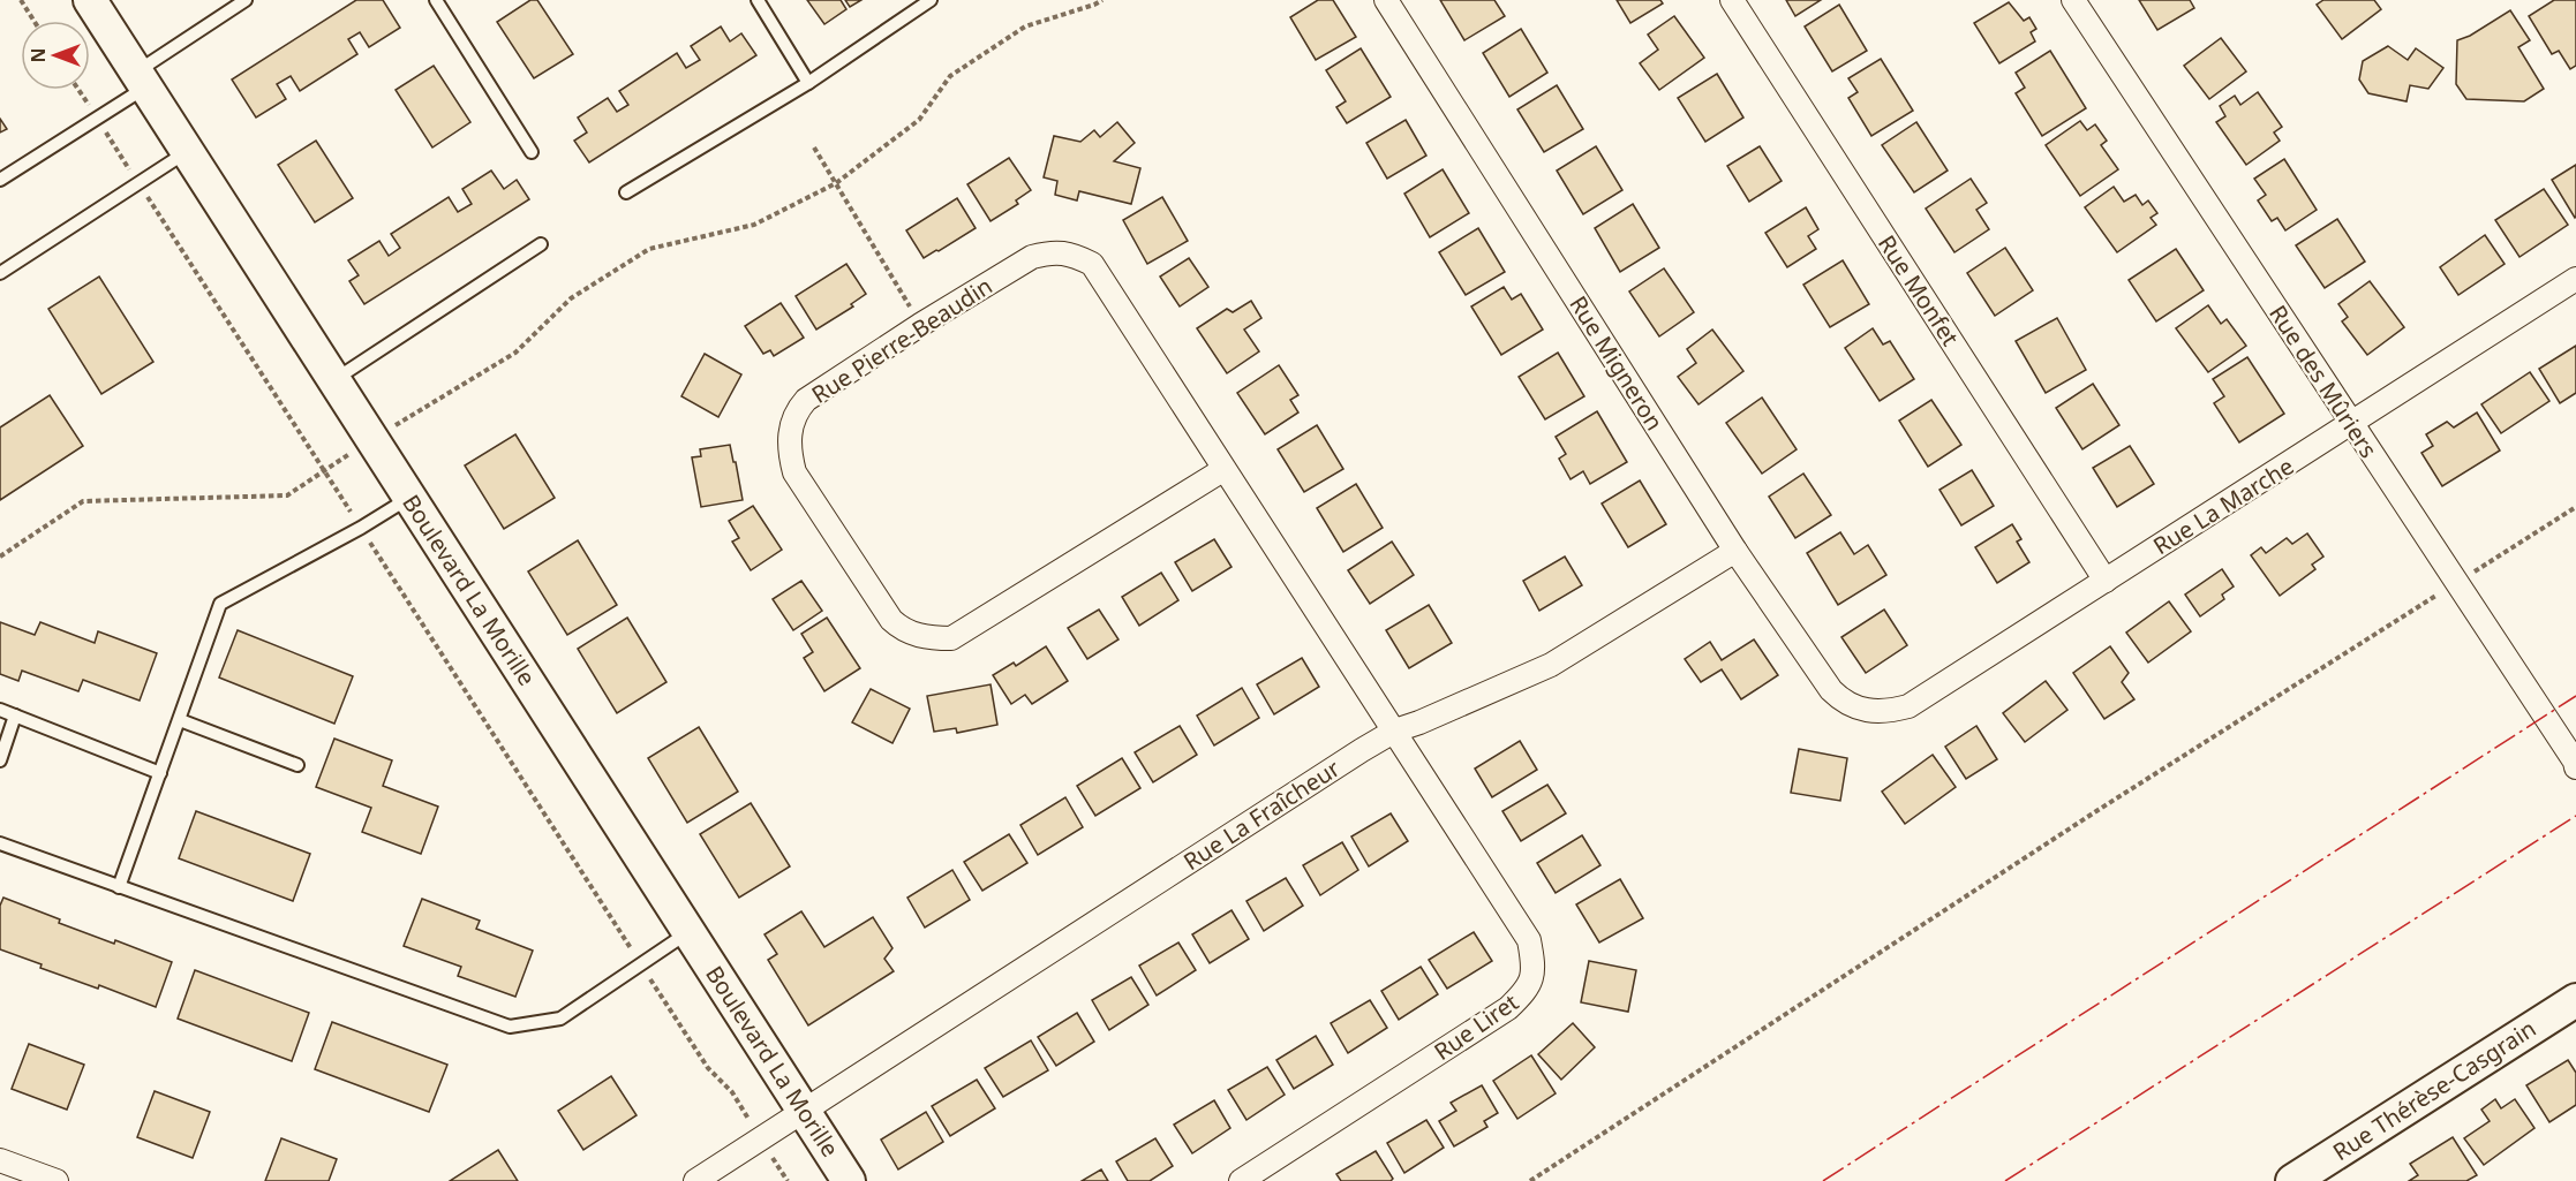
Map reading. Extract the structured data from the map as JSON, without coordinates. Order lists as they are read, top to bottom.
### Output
{
  "streets": {
    "street": [
      "Rue Monfet",
      "Rue Pierre-Beaudin",
      "Rue Migneron",
      "Rue des Mûriers",
      "Rue La Marche",
      "Boulevard La Morille",
      "Rue La Fraîcheur",
      "Rue Liret",
      "Rue Thérèse-Casgrain"
    ]
  },
  "crossings": [
    ["Rue Monfet", "Rue La Marche"],
    ["Rue Pierre-Beaudin", "Rue La Fraîcheur"],
    ["Rue Pierre-Beaudin", "Rue Liret"],
    ["Rue Migneron", "Rue La Marche"],
    ["Rue Migneron", "Rue La Fraîcheur"],
    ["Rue des Mûriers", "Rue La Marche"],
    ["Boulevard La Morille", "Rue La Fraîcheur"],
    ["Rue La Fraîcheur", "Rue Liret"]
  ],
  "north": "left"
}
